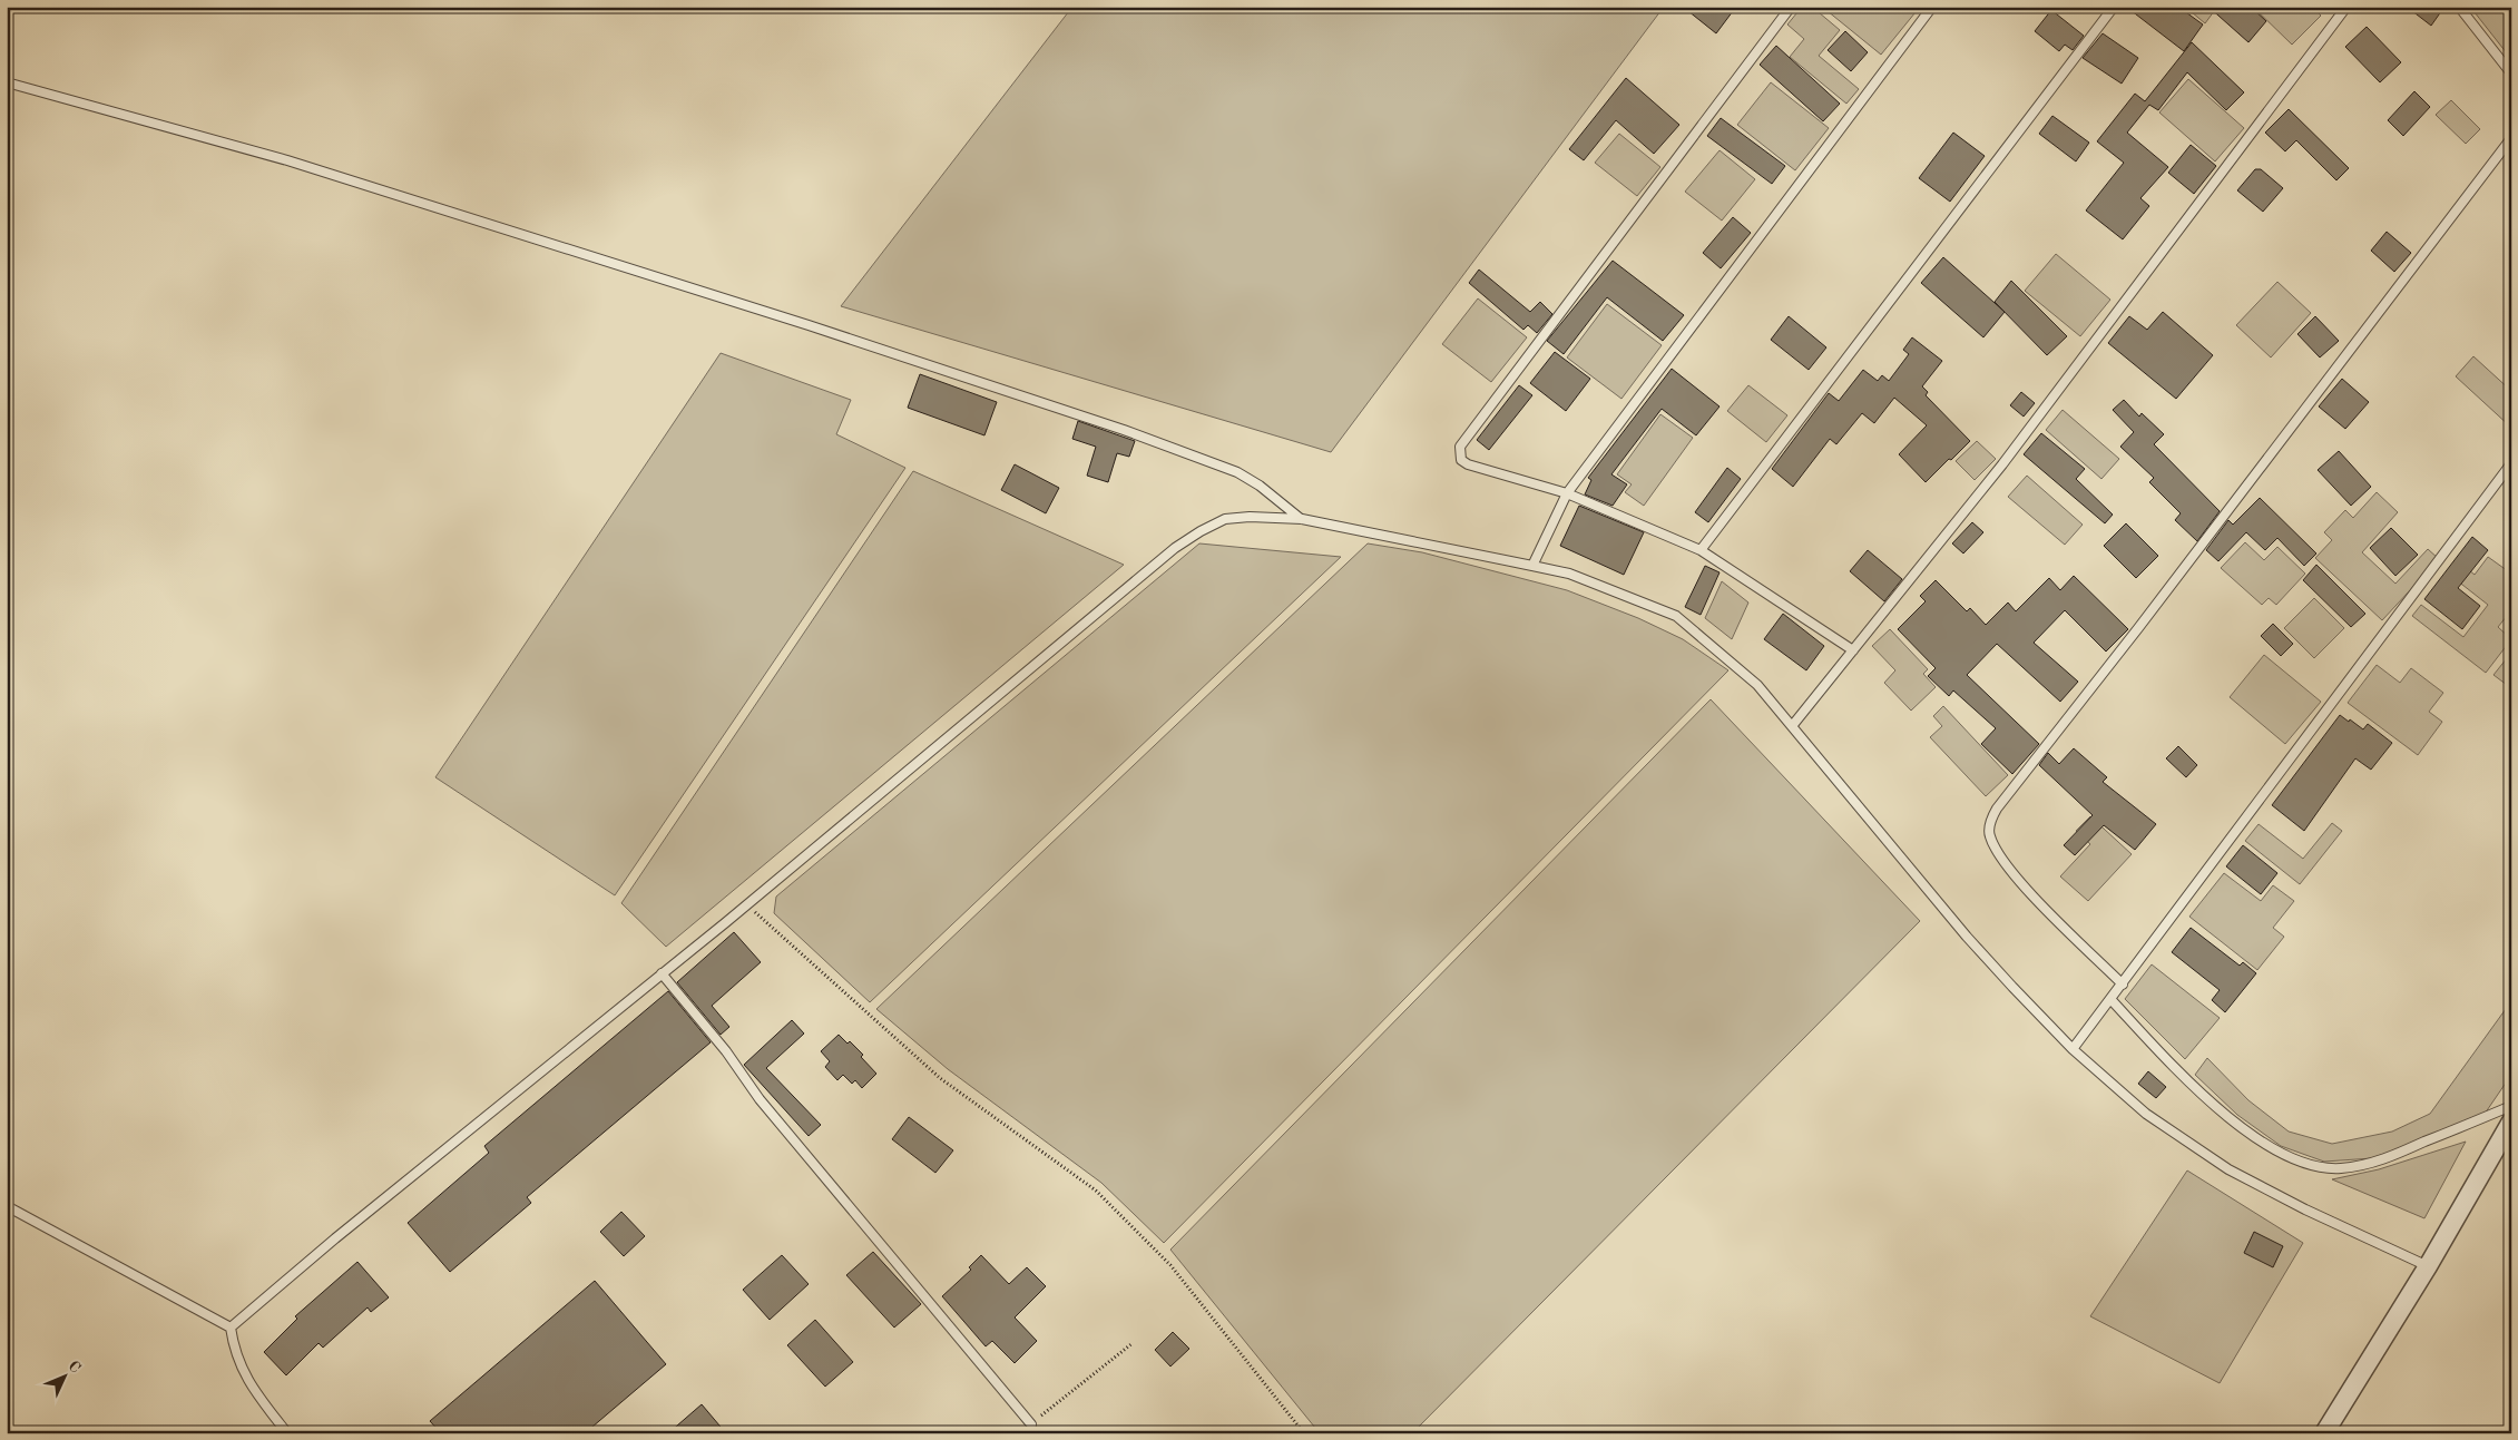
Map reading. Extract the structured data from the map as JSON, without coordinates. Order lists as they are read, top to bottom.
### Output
{
  "north": "top right"
}
